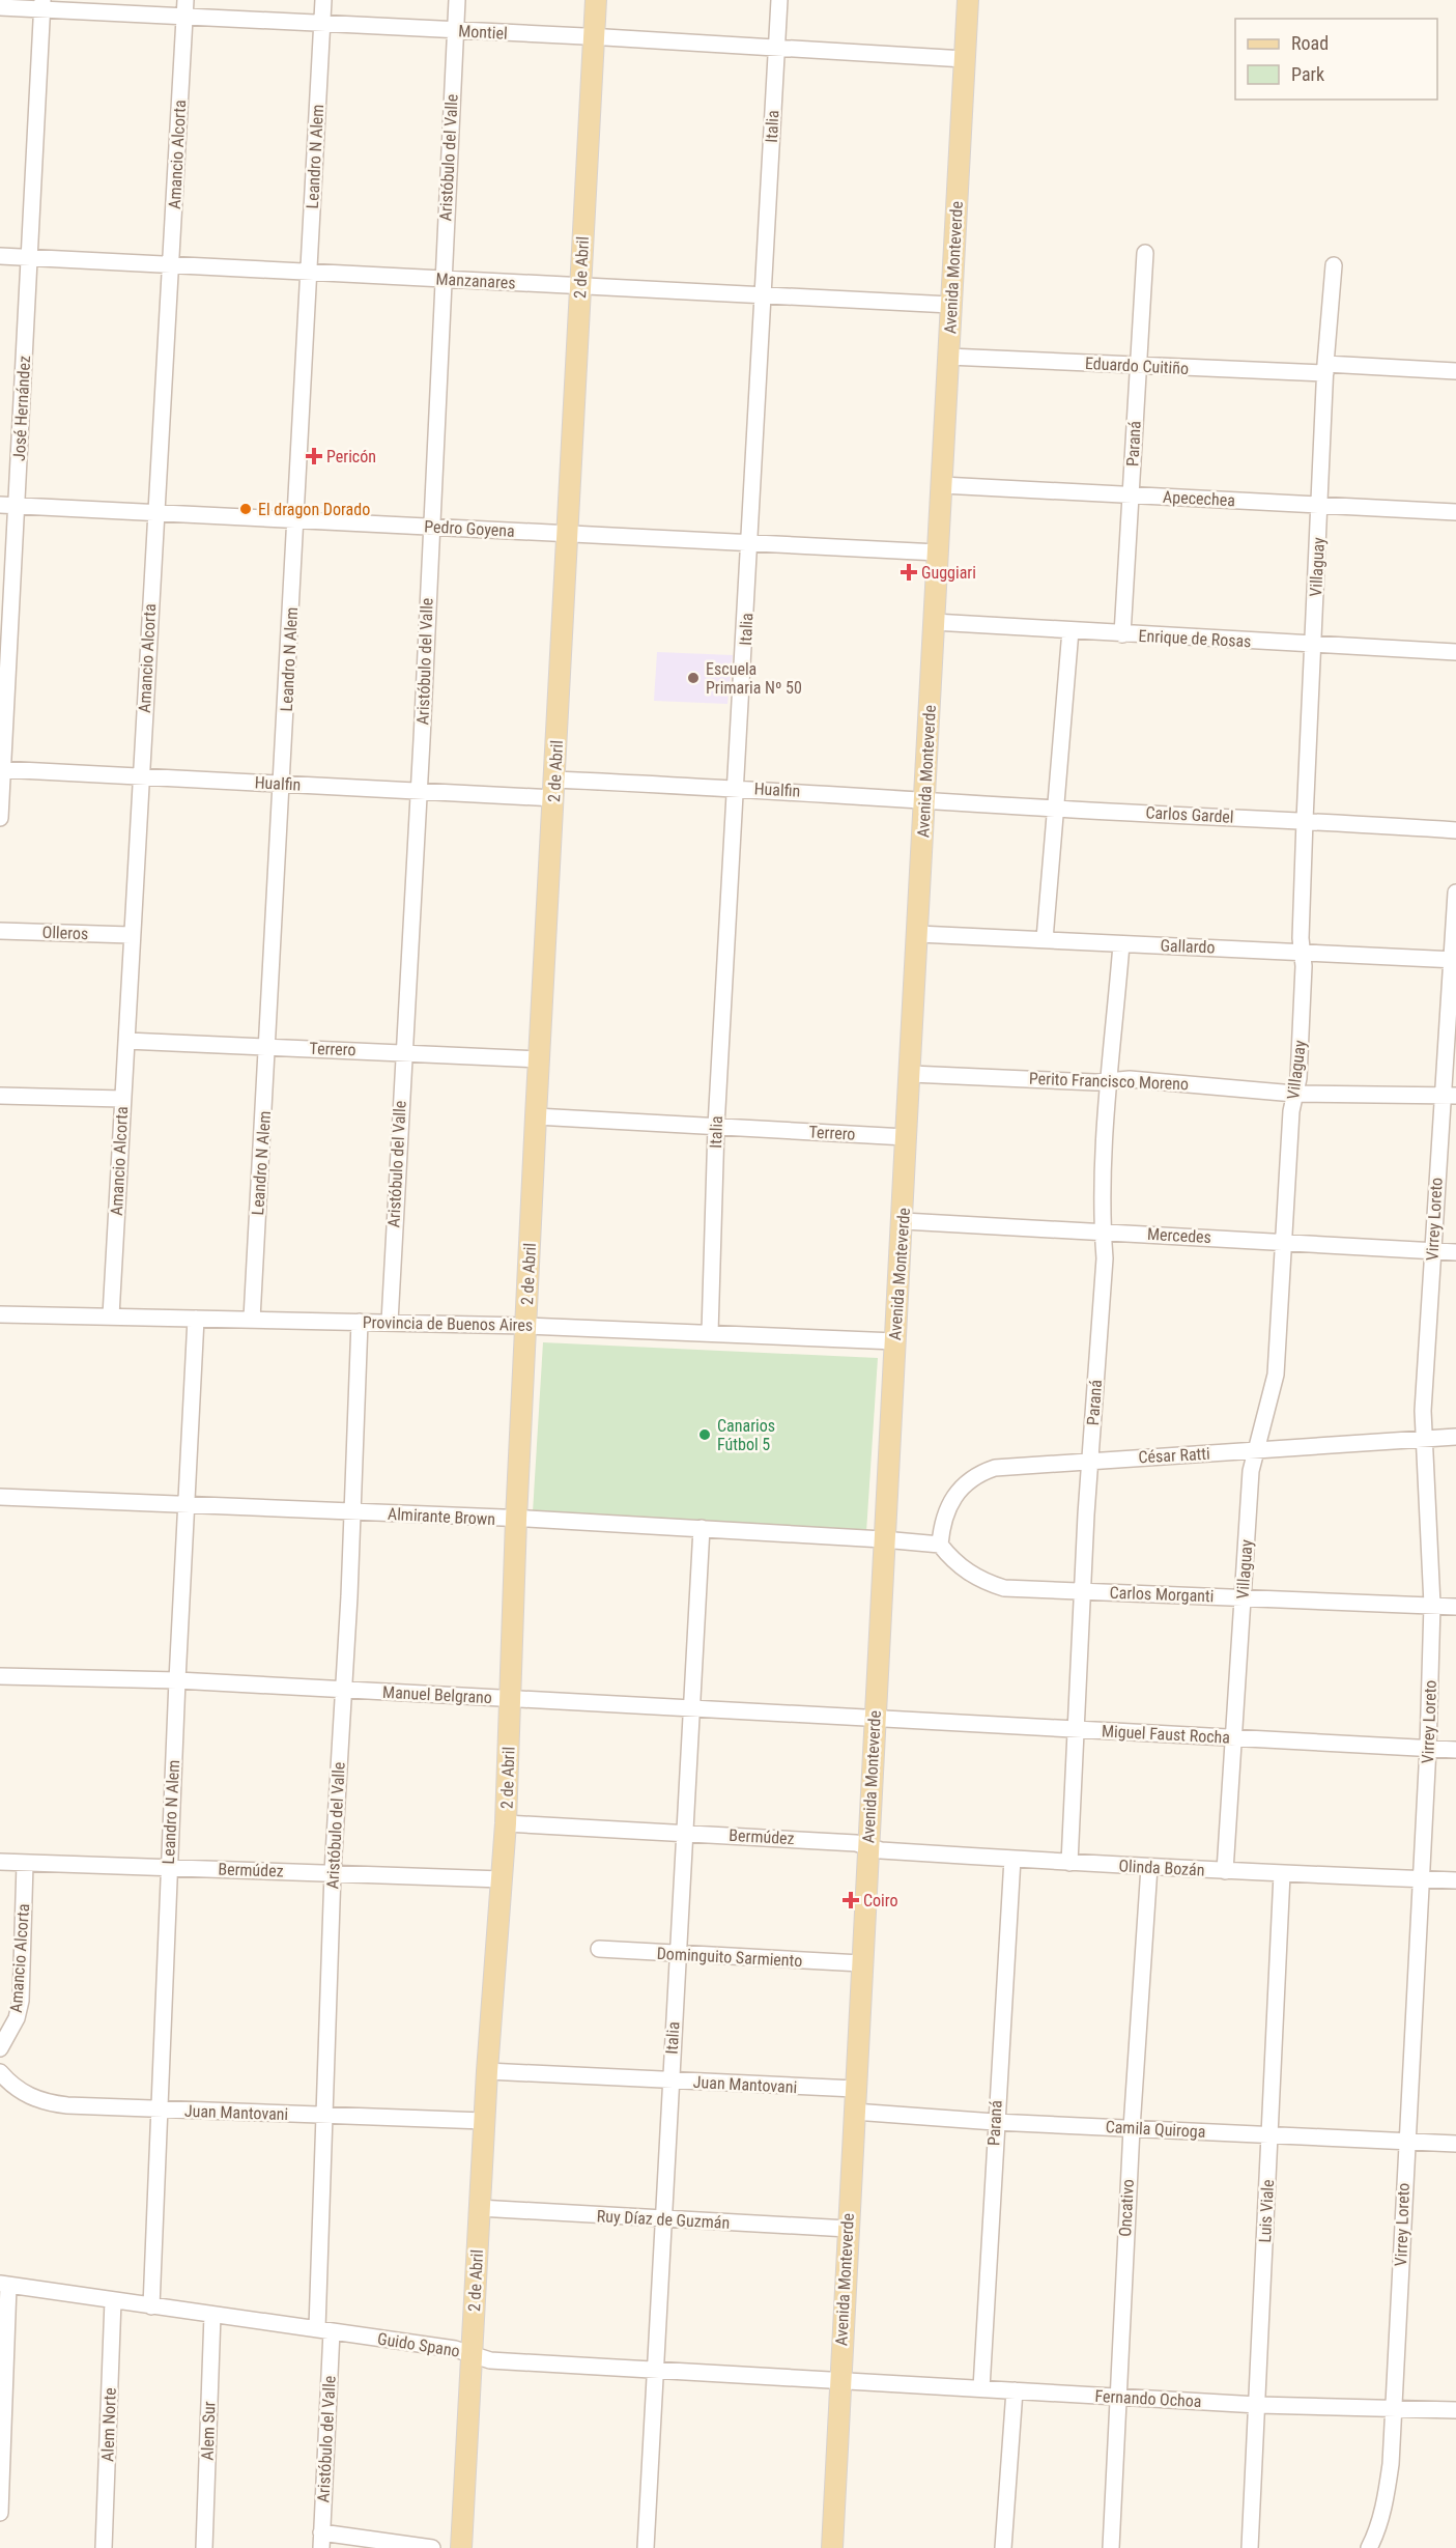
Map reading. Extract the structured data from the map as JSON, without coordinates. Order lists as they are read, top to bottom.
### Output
{
  "streets": {
    "main road": ["2 de Abril", "Avenida Monteverde"],
    "street": [
      "Montiel",
      "Italia",
      "Amancio Alcorta",
      "Leandro N Alem",
      "Aristóbulo del Valle",
      "Manzanares",
      "Eduardo Cuitiño",
      "José Hernández",
      "Paraná",
      "Apecechea",
      "Pedro Goyena",
      "Villaguay",
      "Enrique de Rosas",
      "Hualfin",
      "Carlos Gardel",
      "Olleros",
      "Gallardo",
      "Terrero",
      "Perito Francisco Moreno",
      "Virrey Loreto",
      "Mercedes",
      "Provincia de Buenos Aires",
      "César Ratti",
      "Almirante Brown",
      "Carlos Morganti",
      "Manuel Belgrano",
      "Miguel Faust Rocha",
      "Bermúdez",
      "Olinda Bozán",
      "Dominguito Sarmiento",
      "Juan Mantovani",
      "Camila Quiroga",
      "Oncativo",
      "Luis Viale",
      "Ruy Díaz de Guzmán",
      "Guido Spano",
      "Fernando Ochoa",
      "Alem Norte",
      "Alem Sur"
    ]
  },
  "crossings": [
    ["Montiel", "Italia"],
    ["Montiel", "Amancio Alcorta"],
    ["Montiel", "Leandro N Alem"],
    ["Montiel", "Aristóbulo del Valle"],
    ["Montiel", "2 de Abril"],
    ["Montiel", "Avenida Monteverde"],
    ["Montiel", "José Hernández"],
    ["Italia", "Manzanares"],
    ["Italia", "Pedro Goyena"],
    ["Italia", "Hualfin"],
    ["Italia", "Terrero"],
    ["Italia", "Provincia de Buenos Aires"],
    ["Italia", "Almirante Brown"],
    ["Italia", "Manuel Belgrano"],
    ["Italia", "Bermúdez"],
    ["Italia", "Dominguito Sarmiento"],
    ["Italia", "Juan Mantovani"],
    ["Italia", "Ruy Díaz de Guzmán"],
    ["Italia", "Guido Spano"],
    ["Amancio Alcorta", "Manzanares"],
    ["Amancio Alcorta", "Pedro Goyena"],
    ["Amancio Alcorta", "Hualfin"],
    ["Amancio Alcorta", "Olleros"],
    ["Amancio Alcorta", "Terrero"],
    ["Amancio Alcorta", "Provincia de Buenos Aires"],
    ["Amancio Alcorta", "Bermúdez"],
    ["Leandro N Alem", "Manzanares"],
    ["Leandro N Alem", "Pedro Goyena"],
    ["Leandro N Alem", "Hualfin"],
    ["Leandro N Alem", "Terrero"],
    ["Leandro N Alem", "Provincia de Buenos Aires"],
    ["Leandro N Alem", "Almirante Brown"],
    ["Leandro N Alem", "Manuel Belgrano"],
    ["Leandro N Alem", "Bermúdez"],
    ["Leandro N Alem", "Juan Mantovani"],
    ["Leandro N Alem", "Guido Spano"],
    ["Aristóbulo del Valle", "Manzanares"],
    ["Aristóbulo del Valle", "Pedro Goyena"],
    ["Aristóbulo del Valle", "Hualfin"],
    ["Aristóbulo del Valle", "Terrero"],
    ["Aristóbulo del Valle", "Provincia de Buenos Aires"],
    ["Aristóbulo del Valle", "Almirante Brown"],
    ["Aristóbulo del Valle", "Manuel Belgrano"],
    ["Aristóbulo del Valle", "Bermúdez"],
    ["Aristóbulo del Valle", "Juan Mantovani"],
    ["Aristóbulo del Valle", "Guido Spano"],
    ["2 de Abril", "Manzanares"],
    ["2 de Abril", "Pedro Goyena"],
    ["2 de Abril", "Hualfin"],
    ["2 de Abril", "Terrero"],
    ["2 de Abril", "Provincia de Buenos Aires"],
    ["2 de Abril", "Almirante Brown"],
    ["2 de Abril", "Manuel Belgrano"],
    ["2 de Abril", "Bermúdez"],
    ["2 de Abril", "Juan Mantovani"],
    ["2 de Abril", "Ruy Díaz de Guzmán"],
    ["2 de Abril", "Guido Spano"],
    ["Avenida Monteverde", "Manzanares"],
    ["Avenida Monteverde", "Eduardo Cuitiño"],
    ["Avenida Monteverde", "Apecechea"],
    ["Avenida Monteverde", "Pedro Goyena"],
    ["Avenida Monteverde", "Enrique de Rosas"],
    ["Avenida Monteverde", "Hualfin"],
    ["Avenida Monteverde", "Carlos Gardel"],
    ["Avenida Monteverde", "Gallardo"],
    ["Avenida Monteverde", "Terrero"],
    ["Avenida Monteverde", "Perito Francisco Moreno"],
    ["Avenida Monteverde", "Mercedes"],
    ["Avenida Monteverde", "Provincia de Buenos Aires"],
    ["Avenida Monteverde", "Almirante Brown"],
    ["Avenida Monteverde", "Manuel Belgrano"],
    ["Avenida Monteverde", "Miguel Faust Rocha"],
    ["Avenida Monteverde", "Bermúdez"],
    ["Avenida Monteverde", "Olinda Bozán"],
    ["Avenida Monteverde", "Dominguito Sarmiento"],
    ["Avenida Monteverde", "Juan Mantovani"],
    ["Avenida Monteverde", "Camila Quiroga"],
    ["Avenida Monteverde", "Ruy Díaz de Guzmán"],
    ["Avenida Monteverde", "Guido Spano"],
    ["Avenida Monteverde", "Fernando Ochoa"],
    ["Manzanares", "José Hernández"],
    ["Eduardo Cuitiño", "Paraná"],
    ["Eduardo Cuitiño", "Villaguay"],
    ["José Hernández", "Pedro Goyena"],
    ["José Hernández", "Hualfin"],
    ["Paraná", "Apecechea"],
    ["Paraná", "Enrique de Rosas"],
    ["Paraná", "Gallardo"],
    ["Paraná", "Perito Francisco Moreno"],
    ["Paraná", "Mercedes"],
    ["Paraná", "César Ratti"],
    ["Paraná", "Carlos Morganti"],
    ["Paraná", "Miguel Faust Rocha"],
    ["Paraná", "Olinda Bozán"],
    ["Paraná", "Camila Quiroga"],
    ["Paraná", "Fernando Ochoa"],
    ["Apecechea", "Villaguay"],
    ["Villaguay", "Enrique de Rosas"],
    ["Villaguay", "Carlos Gardel"],
    ["Villaguay", "Gallardo"],
    ["Villaguay", "Perito Francisco Moreno"],
    ["Villaguay", "Mercedes"],
    ["Villaguay", "César Ratti"],
    ["Villaguay", "Carlos Morganti"],
    ["Villaguay", "Miguel Faust Rocha"],
    ["Villaguay", "Olinda Bozán"],
    ["Hualfin", "Carlos Gardel"],
    ["Gallardo", "Virrey Loreto"],
    ["Perito Francisco Moreno", "Virrey Loreto"],
    ["Virrey Loreto", "Mercedes"],
    ["Virrey Loreto", "César Ratti"],
    ["Virrey Loreto", "Carlos Morganti"],
    ["Virrey Loreto", "Miguel Faust Rocha"],
    ["Virrey Loreto", "Olinda Bozán"],
    ["Virrey Loreto", "Camila Quiroga"],
    ["Virrey Loreto", "Fernando Ochoa"],
    ["César Ratti", "Carlos Morganti"],
    ["Manuel Belgrano", "Miguel Faust Rocha"],
    ["Bermúdez", "Olinda Bozán"],
    ["Olinda Bozán", "Oncativo"],
    ["Olinda Bozán", "Luis Viale"],
    ["Camila Quiroga", "Oncativo"],
    ["Camila Quiroga", "Luis Viale"],
    ["Oncativo", "Fernando Ochoa"],
    ["Luis Viale", "Fernando Ochoa"],
    ["Guido Spano", "Fernando Ochoa"],
    ["Guido Spano", "Alem Norte"],
    ["Guido Spano", "Alem Sur"]
  ],
  "places": {
    "health": ["Pericón", "Guggiari", "Coiro"],
    "other": ["El dragon Dorado", "Escuela Primaria Nº 50", "Canarios Fútbol 5"]
  },
  "legend": ["Road", "Park"]
}
